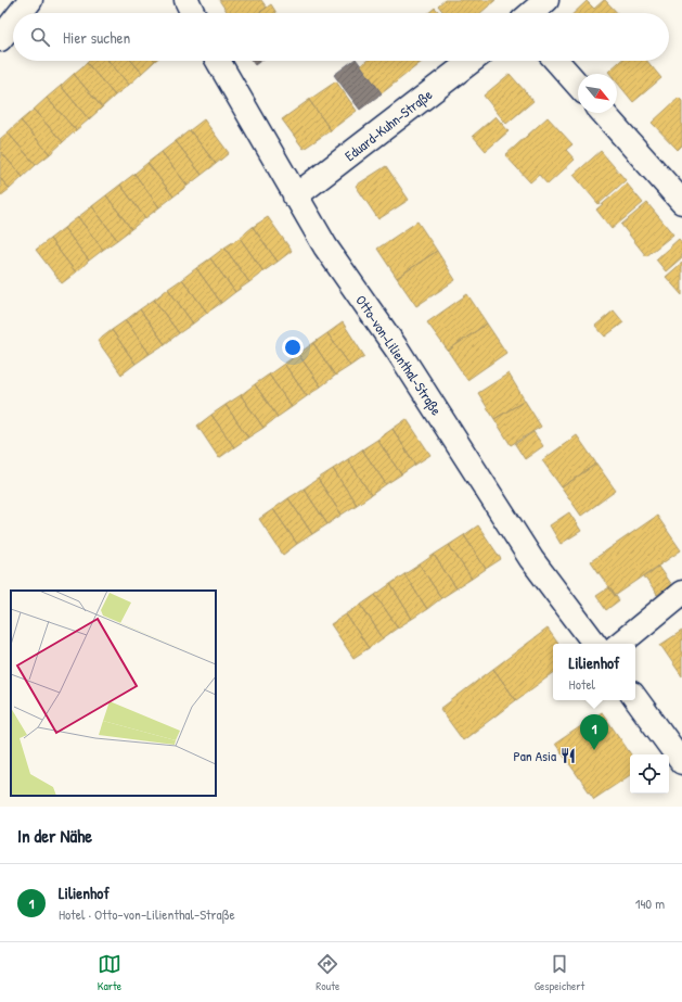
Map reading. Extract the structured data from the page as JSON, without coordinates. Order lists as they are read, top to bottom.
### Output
{
  "streets": {
    "street": ["Eduard-Kuhn-Straße", "Otto-von-Lilienthal-Straße"]
  },
  "crossings": [
    ["Eduard-Kuhn-Straße", "Otto-von-Lilienthal-Straße"]
  ],
  "places": {
    "restaurant": ["Pan Asia"]
  },
  "north": "bottom right",
  "page": {
    "search": "Hier suchen",
    "popup": ["Lilienhof", "Hotel"],
    "pins": "1",
    "heading": "In der Nähe",
    "list": [
      {
        "mark": "1",
        "name": "Lilienhof",
        "note": "Hotel · Otto-von-Lilienthal-Straße",
        "value": "140 m"
      }
    ],
    "nav": ["Karte", "Route", "Gespeichert"]
  }
}
